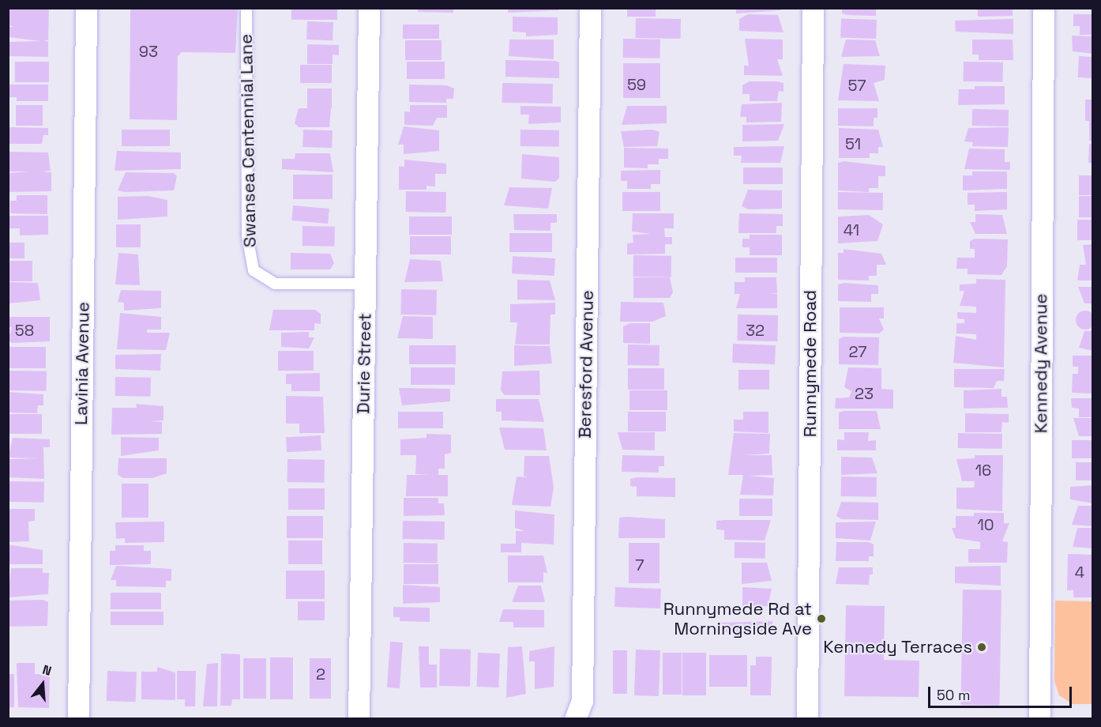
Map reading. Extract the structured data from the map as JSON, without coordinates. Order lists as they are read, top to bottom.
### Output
{
  "streets": {
    "street": [
      "Lavinia Avenue",
      "Durie Street",
      "Runnymede Road",
      "Kennedy Avenue",
      "Beresford Avenue"
    ],
    "lane": ["Swansea Centennial Lane"]
  },
  "crossings": [
    ["Swansea Centennial Lane", "Durie Street"]
  ],
  "places": ["Runnymede Rd at Morningside Ave", "Kennedy Terraces"],
  "house_numbers": [
    "93",
    "59",
    "57",
    "51",
    "41",
    "58",
    "32",
    "27",
    "23",
    "16",
    "10",
    "7",
    "4",
    "2"
  ],
  "scale_bar": "50 m",
  "north": "top"
}
